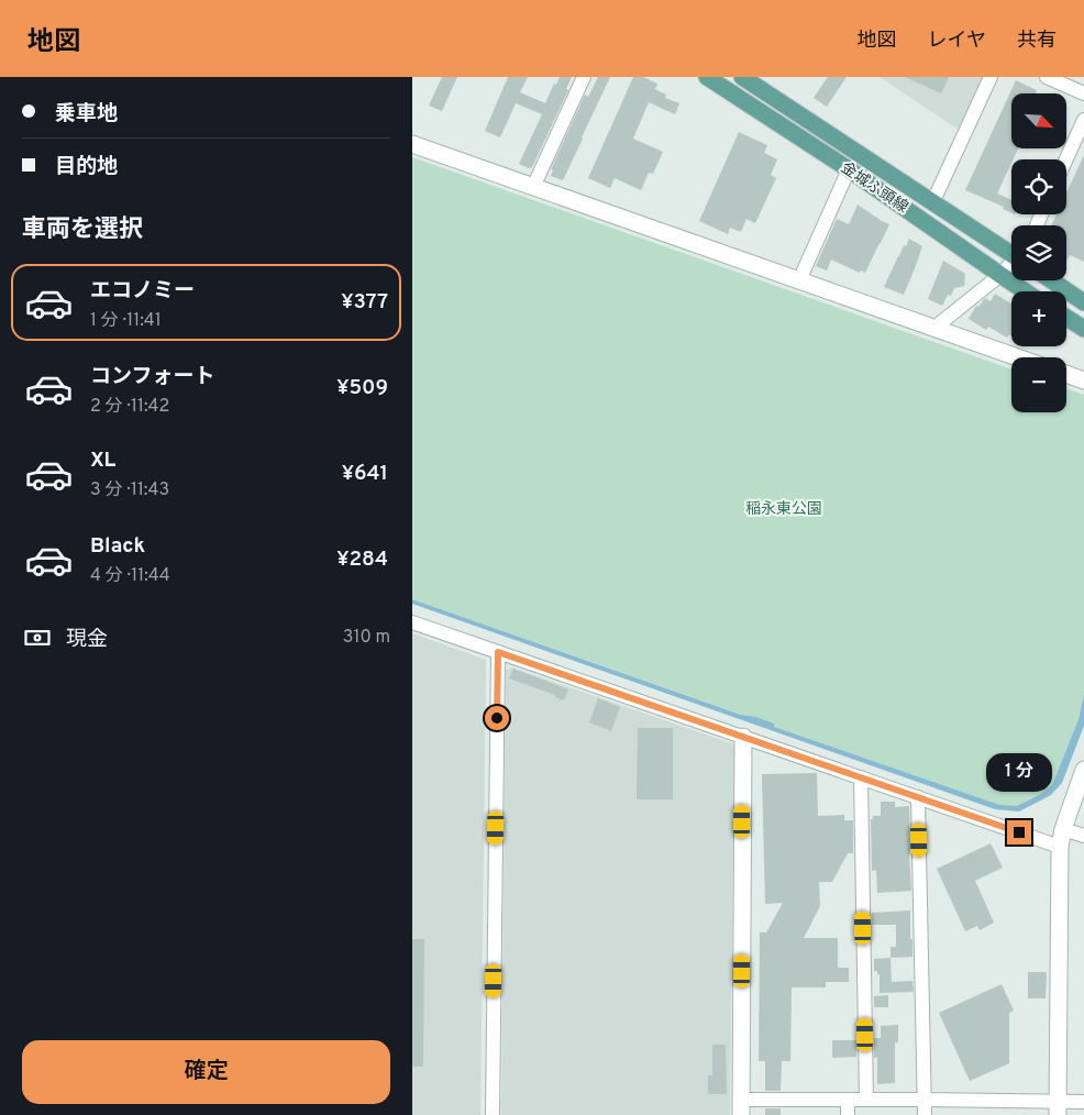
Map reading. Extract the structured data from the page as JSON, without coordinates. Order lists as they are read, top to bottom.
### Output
{
  "streets": {
    "main road": ["金城ふ頭線"]
  },
  "parks": ["稲永東公園"],
  "north": "bottom right",
  "page": {
    "header": "地図",
    "nav": ["地図", "レイヤ", "共有"],
    "banner": ["乗車地", "目的地"],
    "map_buttons": ["+", "−"],
    "heading": "車両を選択",
    "list": [
      {
        "name": "エコノミー",
        "note": "1 分 · 11:41",
        "value": "¥377"
      },
      {
        "name": "コンフォート",
        "note": "2 分 · 11:42",
        "value": "¥509"
      },
      {
        "name": "XL",
        "note": "3 分 · 11:43",
        "value": "¥641"
      },
      {
        "name": "Black",
        "note": "4 分 · 11:44",
        "value": "¥284"
      }
    ],
    "pay": ["現金", "310 m"],
    "bubble": "1 分",
    "buttons": "確定"
  }
}
